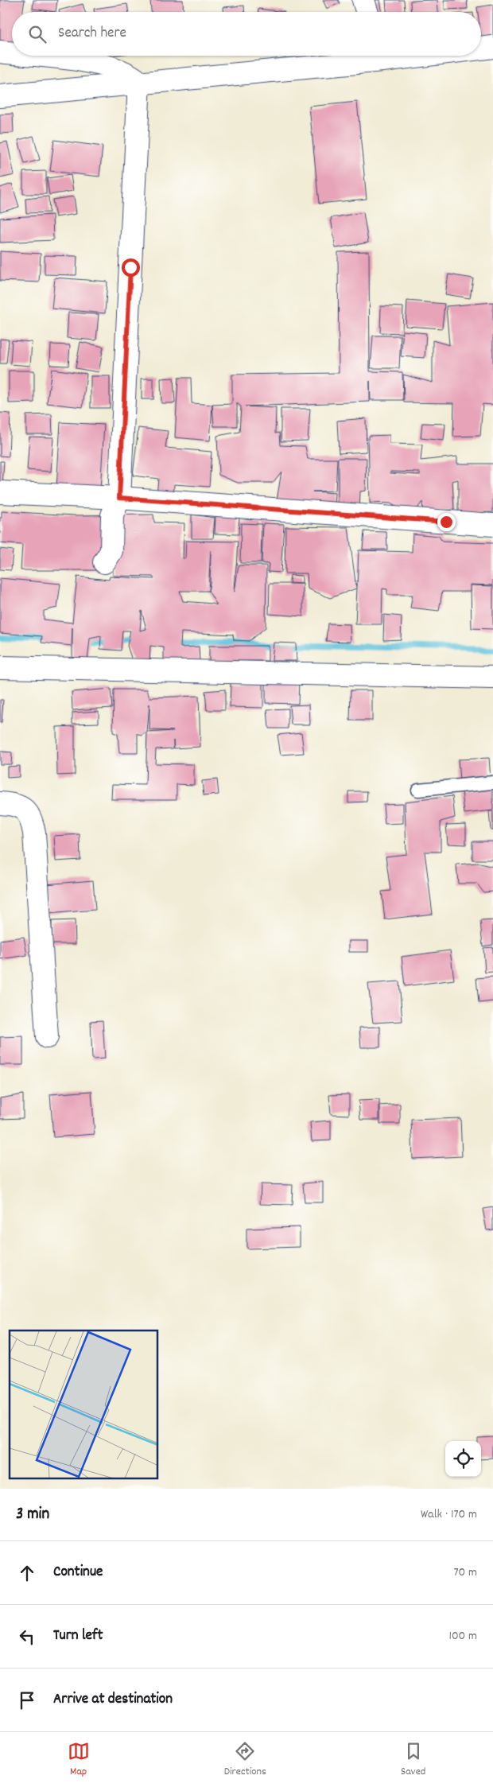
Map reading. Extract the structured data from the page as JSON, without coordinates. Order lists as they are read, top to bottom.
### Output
{
  "page": {
    "search": "Search here",
    "heading": ["3 min", "Walk · 170 m"],
    "list": [
      ["Continue", "70 m"],
      ["Turn left", "100 m"],
      "Arrive at destination"
    ],
    "nav": ["Map", "Directions", "Saved"]
  }
}
